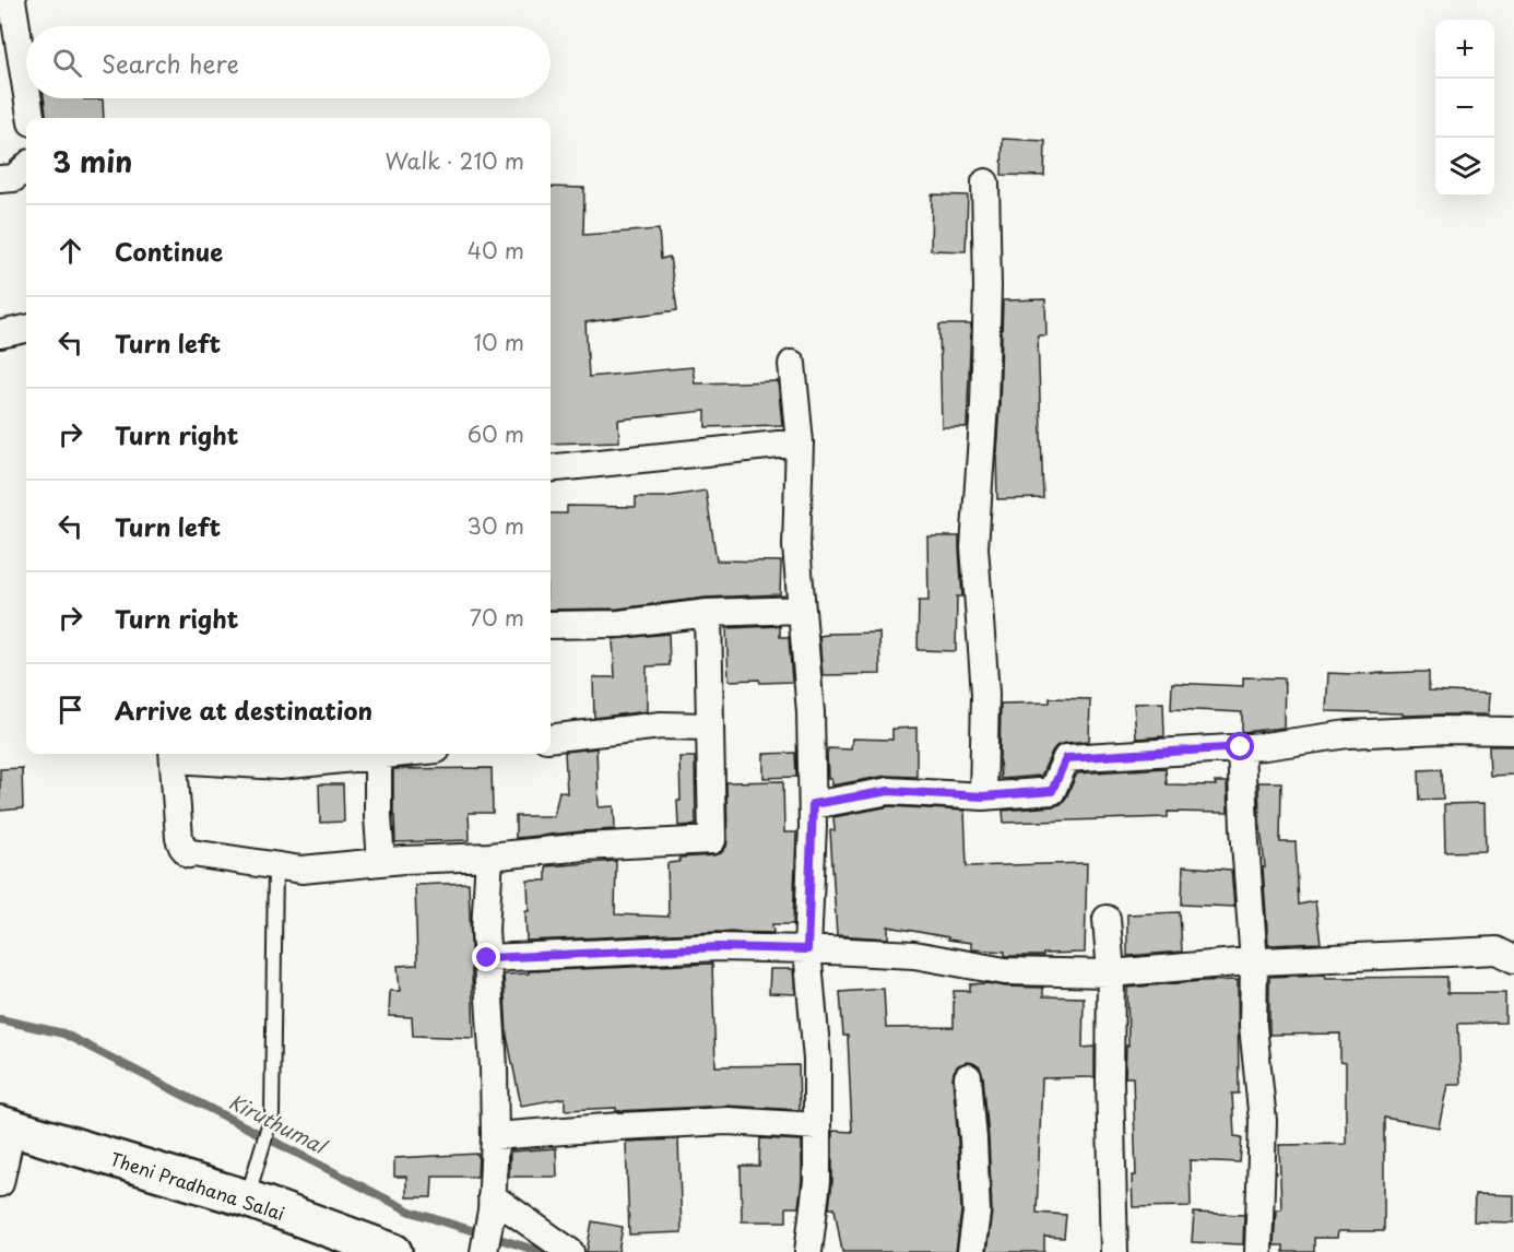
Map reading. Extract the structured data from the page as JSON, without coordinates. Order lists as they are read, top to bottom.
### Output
{
  "streets": {
    "main road": ["Theni Pradhana Salai"]
  },
  "water": ["Kiruthumal"],
  "page": {
    "map_buttons": ["+", "−"],
    "search": "Search here",
    "heading": ["3 min", "Walk · 210 m"],
    "list": [
      ["Continue", "40 m"],
      ["Turn left", "10 m"],
      ["Turn right", "60 m"],
      ["Turn left", "30 m"],
      ["Turn right", "70 m"],
      "Arrive at destination"
    ]
  }
}
